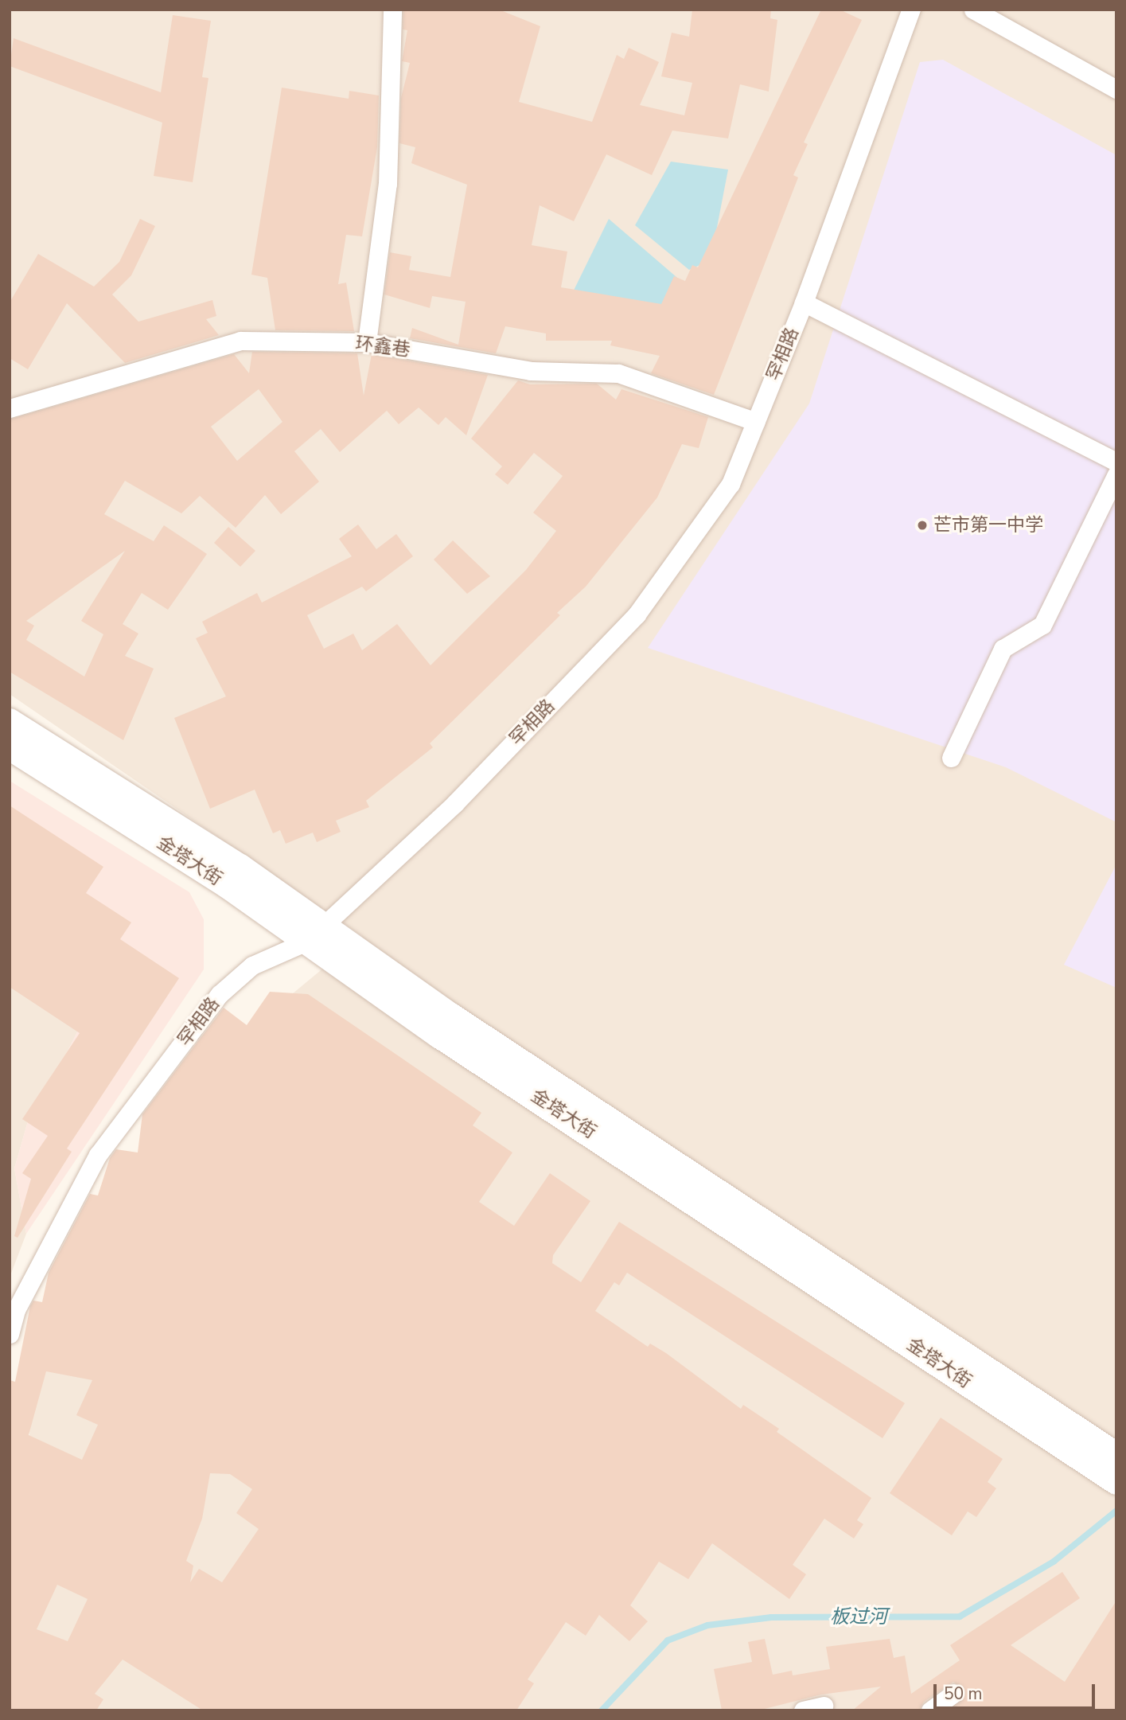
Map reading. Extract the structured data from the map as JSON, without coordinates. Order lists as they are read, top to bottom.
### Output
{
  "streets": {
    "main road": ["金塔大街"],
    "street": ["环鑫巷", "罕相路"]
  },
  "crossings": [
    ["环鑫巷", "罕相路"],
    ["罕相路", "金塔大街"]
  ],
  "water": ["板过河"],
  "places": ["芒市第一中学"],
  "scale_bar": "50 m"
}
